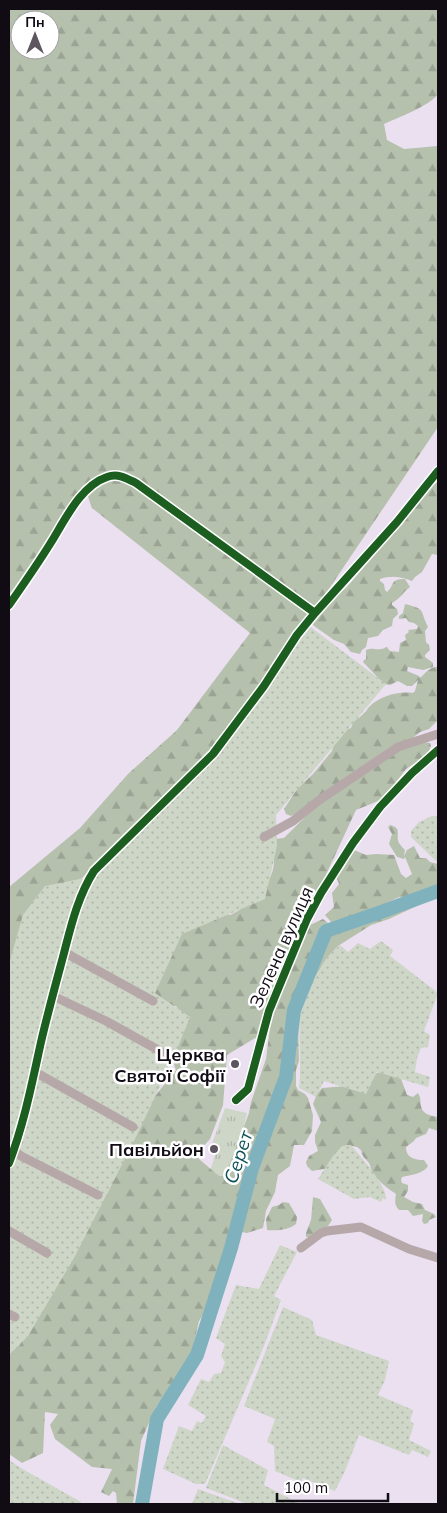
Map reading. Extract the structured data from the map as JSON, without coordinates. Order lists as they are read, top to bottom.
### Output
{
  "streets": {
    "street": ["Зелена вулиця"]
  },
  "water": ["Серет"],
  "places": ["Церква Святої Софії", "Павільйон"],
  "scale_bar": "100 m",
  "north": "top"
}
